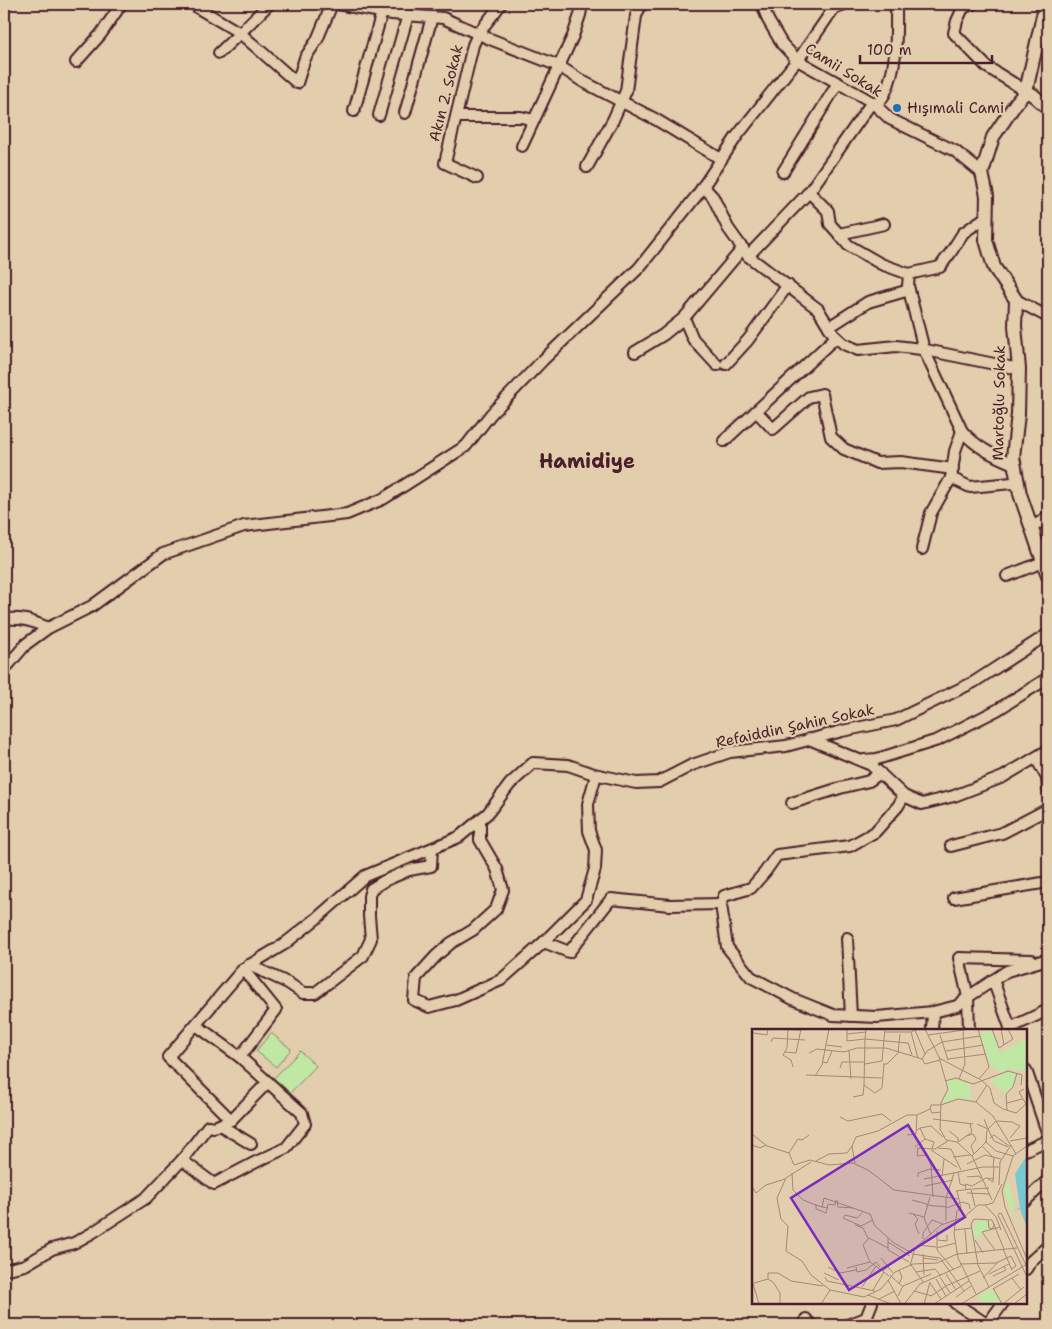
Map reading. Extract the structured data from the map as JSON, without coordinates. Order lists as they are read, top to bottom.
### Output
{
  "streets": {
    "street": [
      "Camii Sokak",
      "Akın 2. Sokak",
      "Martoğlu Sokak",
      "Refaiddin Şahin Sokak"
    ]
  },
  "districts": ["Hamidiye"],
  "places": ["Hışımali Cami"],
  "scale_bar": "100 m"
}
